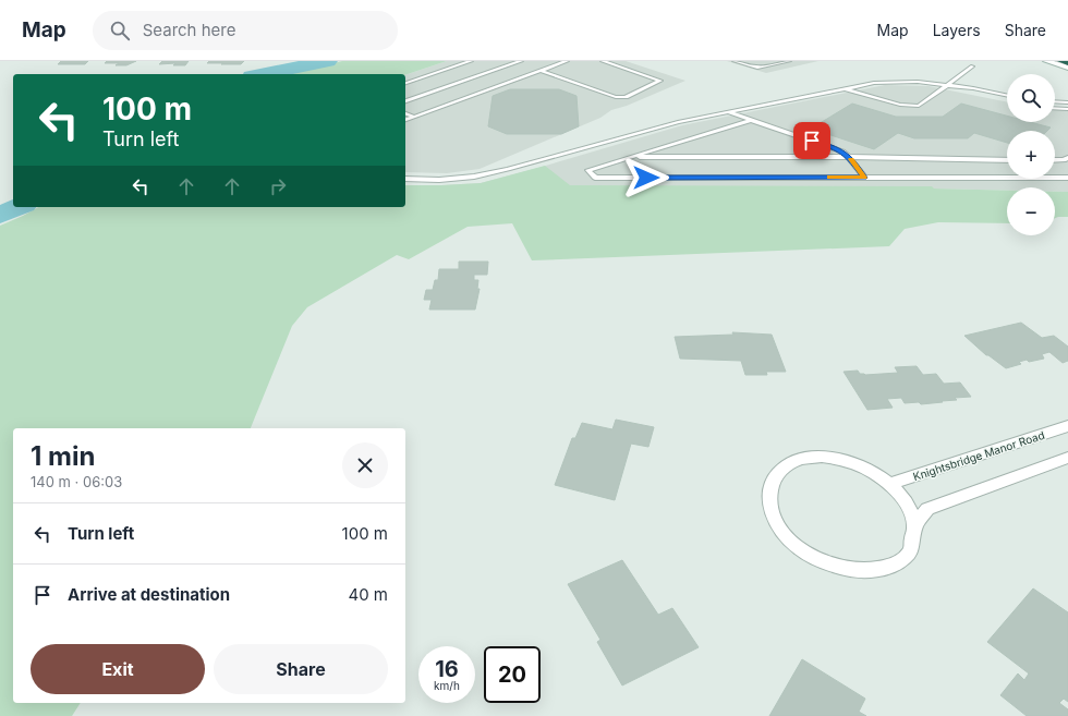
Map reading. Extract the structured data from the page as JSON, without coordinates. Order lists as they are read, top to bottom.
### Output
{
  "streets": {
    "street": ["Knightsbridge Manor Road"]
  },
  "page": {
    "header": "Map",
    "search": "Search here",
    "nav": ["Map", "Layers", "Share"],
    "map_buttons": ["+", "−"],
    "turn": ["100 m", "Turn left"],
    "heading": ["1 min", "140 m · 06:03"],
    "list": [
      {
        "name": "Turn left",
        "value": "100 m"
      },
      {
        "name": "Arrive at destination",
        "value": "40 m"
      }
    ],
    "buttons": ["Exit", "Share"],
    "speed": "16 km/h",
    "limit": "20"
  }
}
